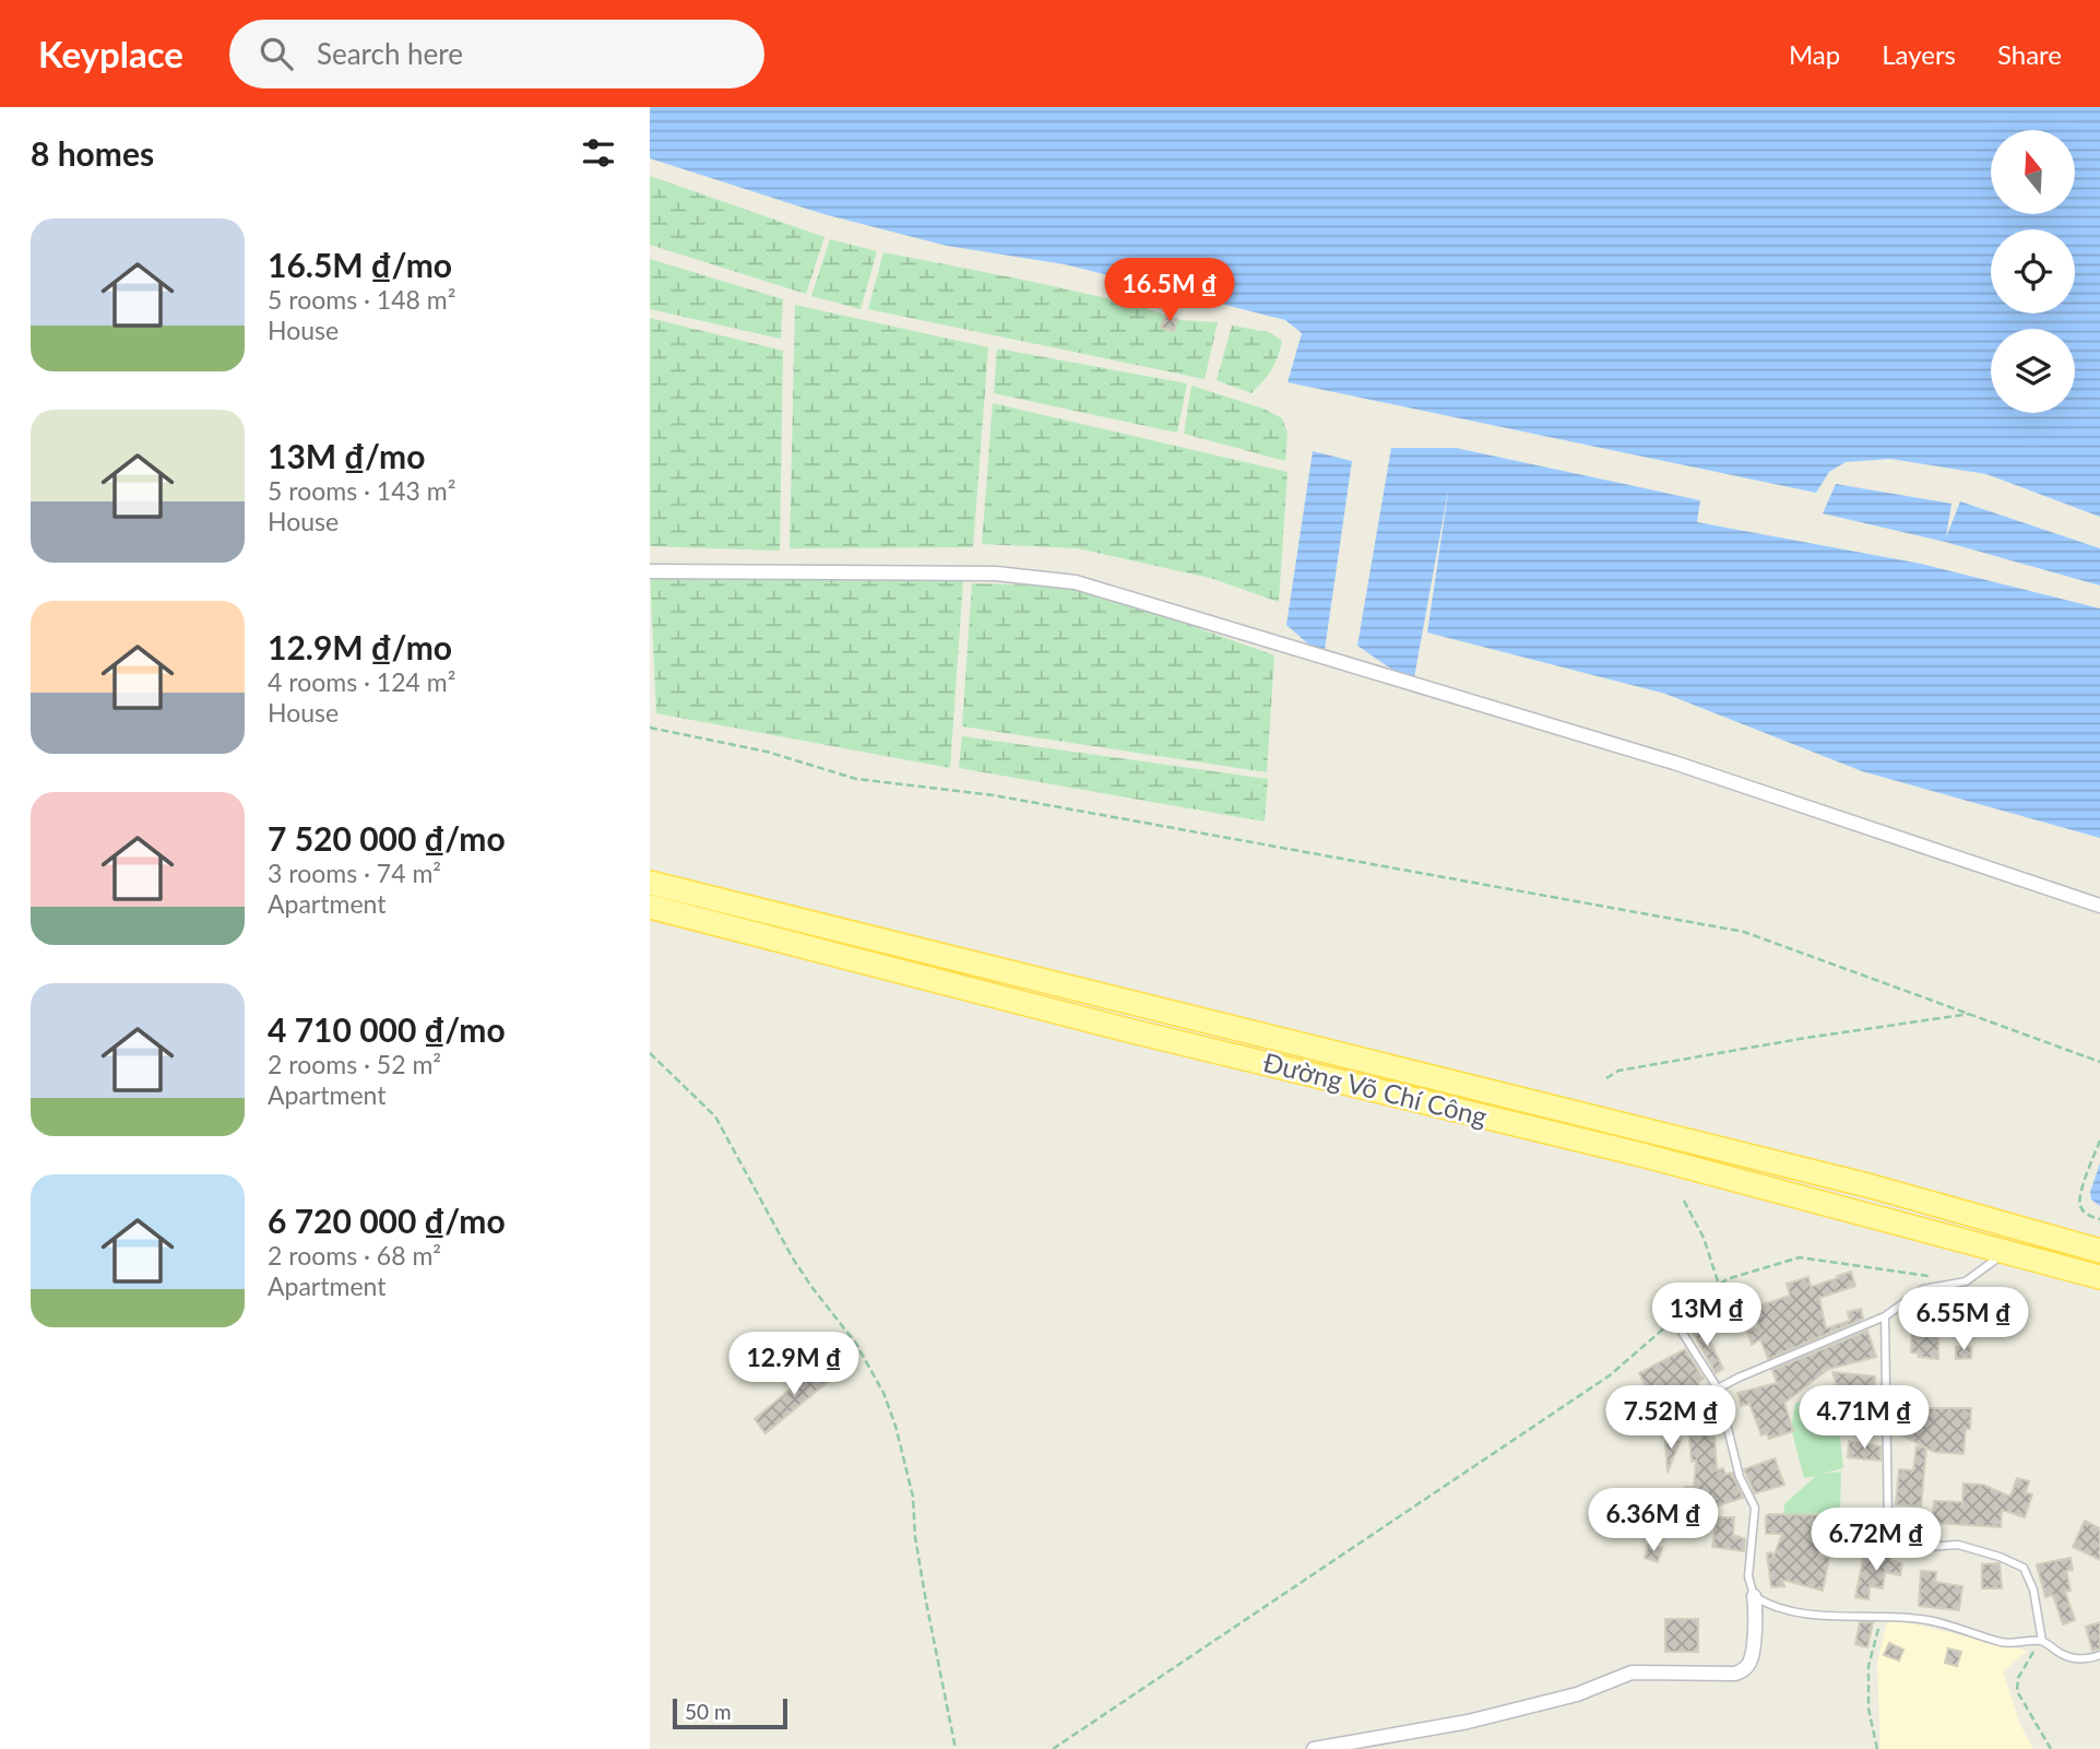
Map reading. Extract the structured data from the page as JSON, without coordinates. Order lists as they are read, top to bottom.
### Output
{
  "streets": {
    "main road": ["Đường Võ Chí Công"]
  },
  "scale_bar": "50 m",
  "north": "top",
  "page": {
    "header": "Keyplace",
    "search": "Search here",
    "nav": ["Map", "Layers", "Share"],
    "heading": "8 homes",
    "list": [
      {
        "name": "16.5M ₫/mo",
        "note": "5 rooms · 148 m² · House"
      },
      {
        "name": "13M ₫/mo",
        "note": "5 rooms · 143 m² · House"
      },
      {
        "name": "12.9M ₫/mo",
        "note": "4 rooms · 124 m² · House"
      },
      {
        "name": "7 520 000 ₫/mo",
        "note": "3 rooms · 74 m² · Apartment"
      },
      {
        "name": "4 710 000 ₫/mo",
        "note": "2 rooms · 52 m² · Apartment"
      },
      {
        "name": "6 720 000 ₫/mo",
        "note": "2 rooms · 68 m² · Apartment"
      }
    ],
    "price": [
      "16.5M ₫",
      "13M ₫",
      "6.55M ₫",
      "12.9M ₫",
      "7.52M ₫",
      "4.71M ₫",
      "6.36M ₫",
      "6.72M ₫"
    ],
    "scale": "50 m"
  }
}
